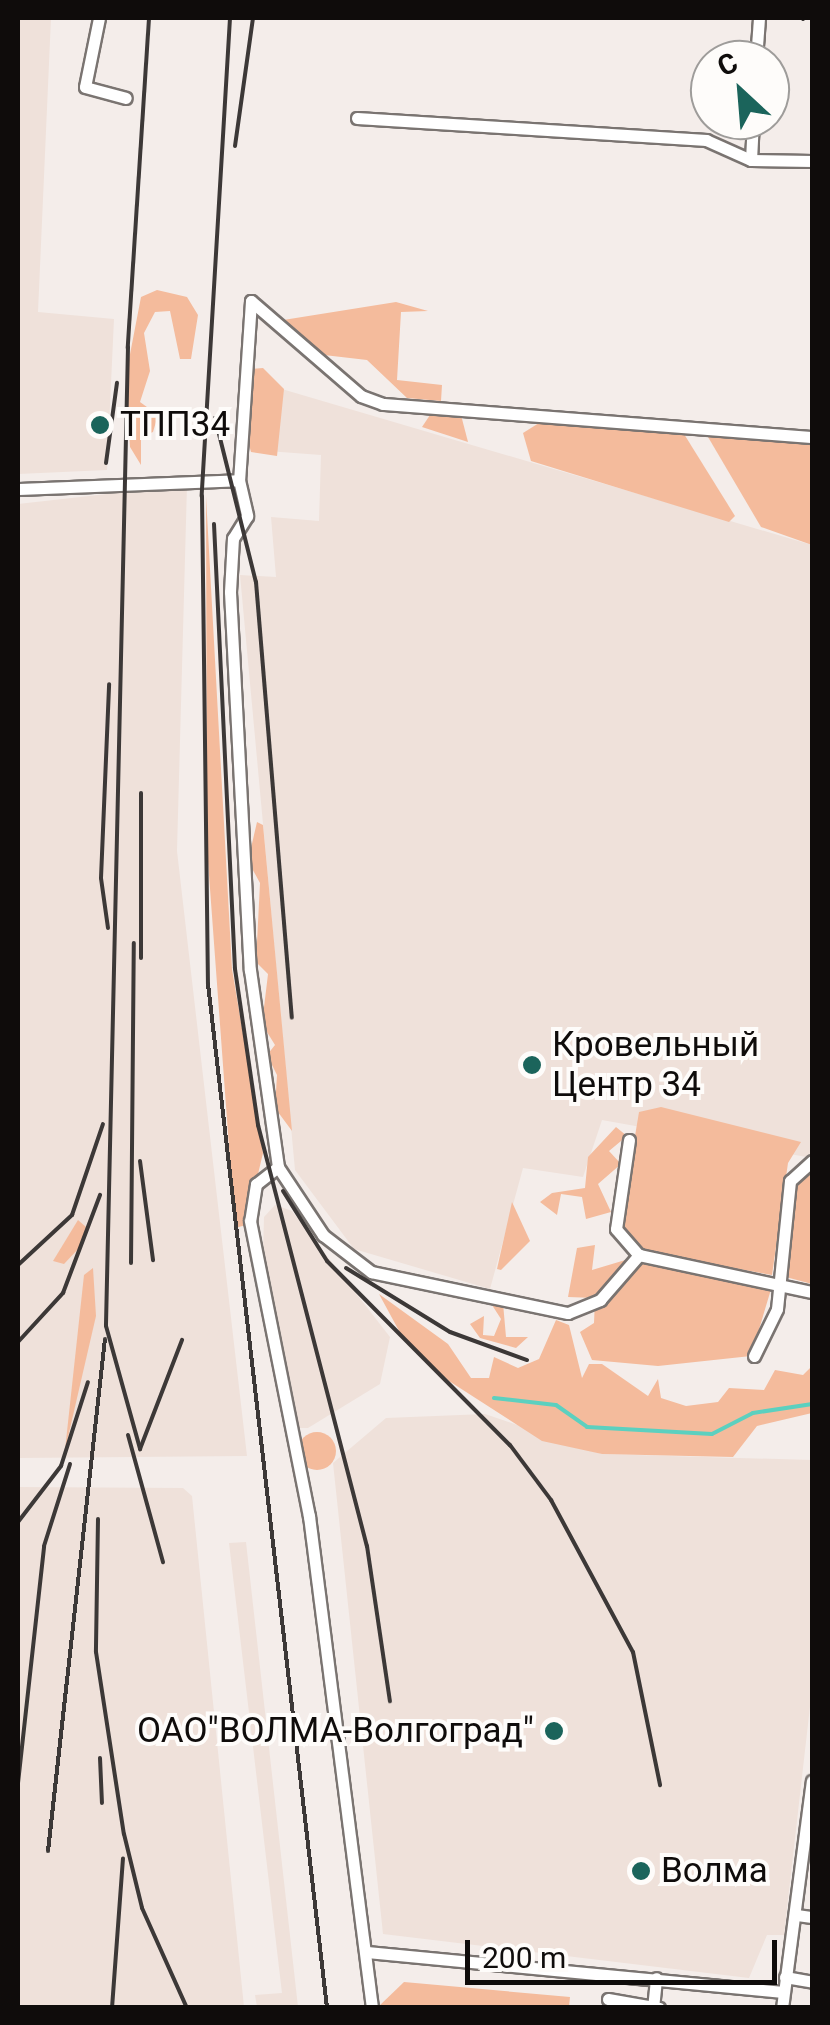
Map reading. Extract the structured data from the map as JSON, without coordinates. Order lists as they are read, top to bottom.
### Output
{
  "places": [
    "ТПП34",
    "Кровельный Центр 34",
    "ОАО\"ВОЛМА-Волгоград\"",
    "Волма"
  ],
  "scale_bar": "200 m",
  "north": "top left"
}
